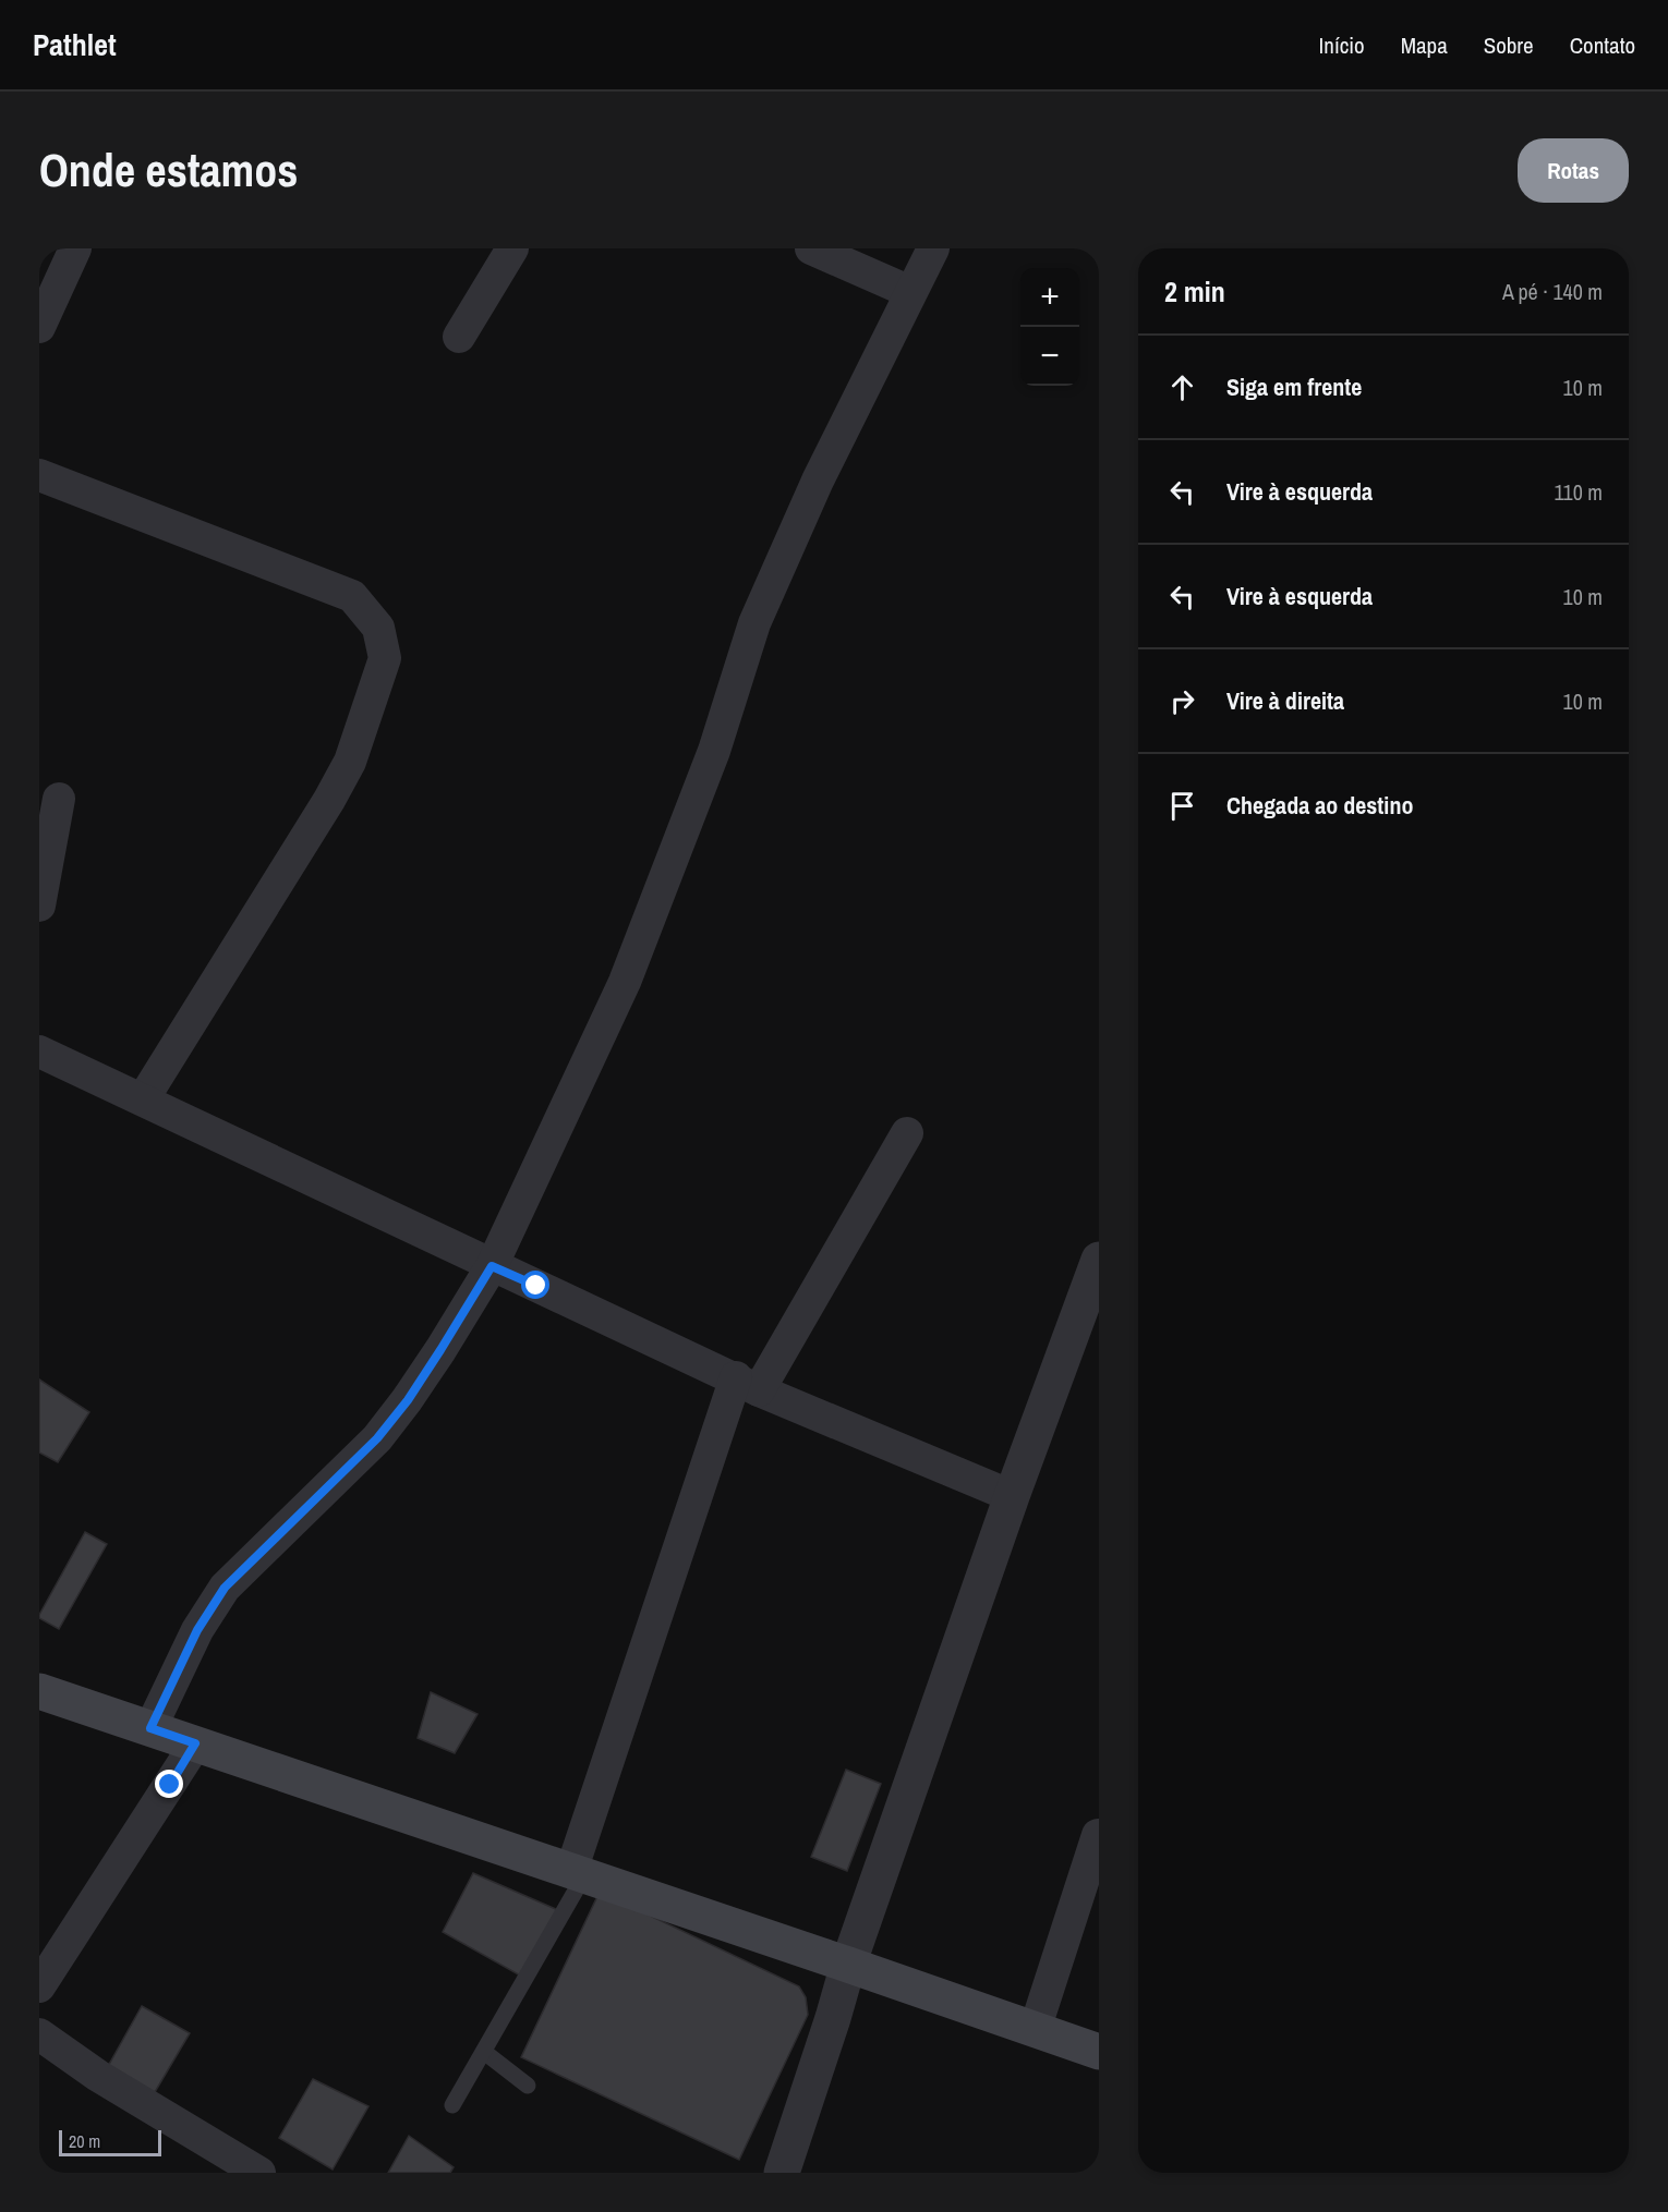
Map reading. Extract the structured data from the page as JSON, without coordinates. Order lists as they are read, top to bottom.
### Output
{
  "scale_bar": "20 m",
  "page": {
    "header": "Pathlet",
    "nav": [
      "Início",
      "Mapa",
      "Sobre",
      "Contato"
    ],
    "buttons": "Rotas",
    "title": "Onde estamos",
    "heading": ["2 min", "A pé · 140 m"],
    "map_buttons": ["+", "−"],
    "list": [
      ["Siga em frente", "10 m"],
      ["Vire à esquerda", "110 m"],
      ["Vire à esquerda", "10 m"],
      ["Vire à direita", "10 m"],
      "Chegada ao destino"
    ],
    "scale": "20 m"
  }
}
